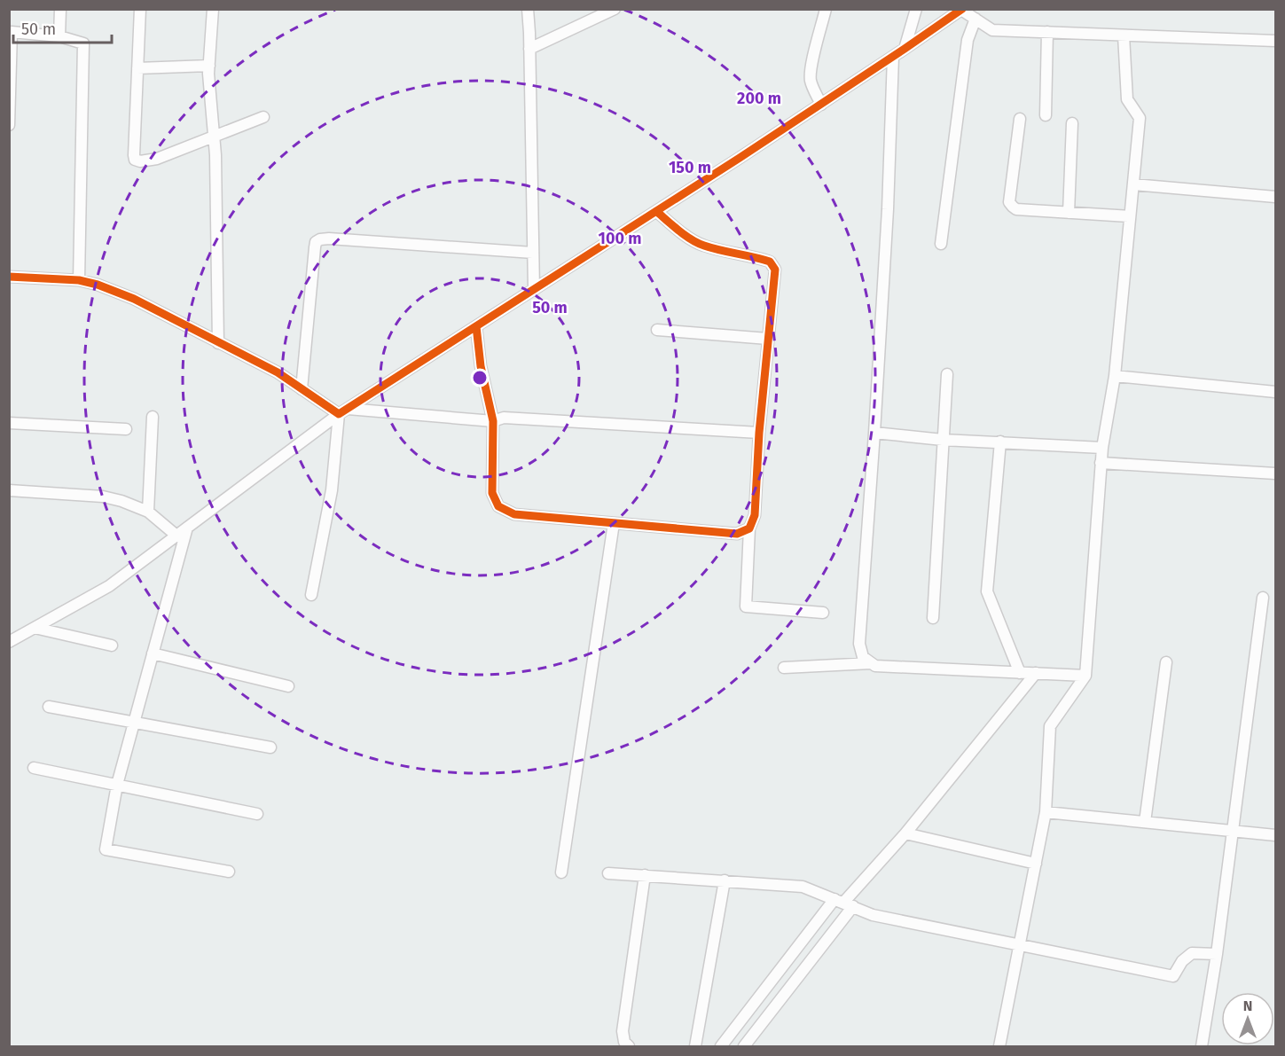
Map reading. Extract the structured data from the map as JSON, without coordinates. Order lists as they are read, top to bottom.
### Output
{
  "scale_bar": "50 m",
  "north": "top",
  "rings": [
    "200 m",
    "150 m",
    "100 m",
    "50 m"
  ]
}
